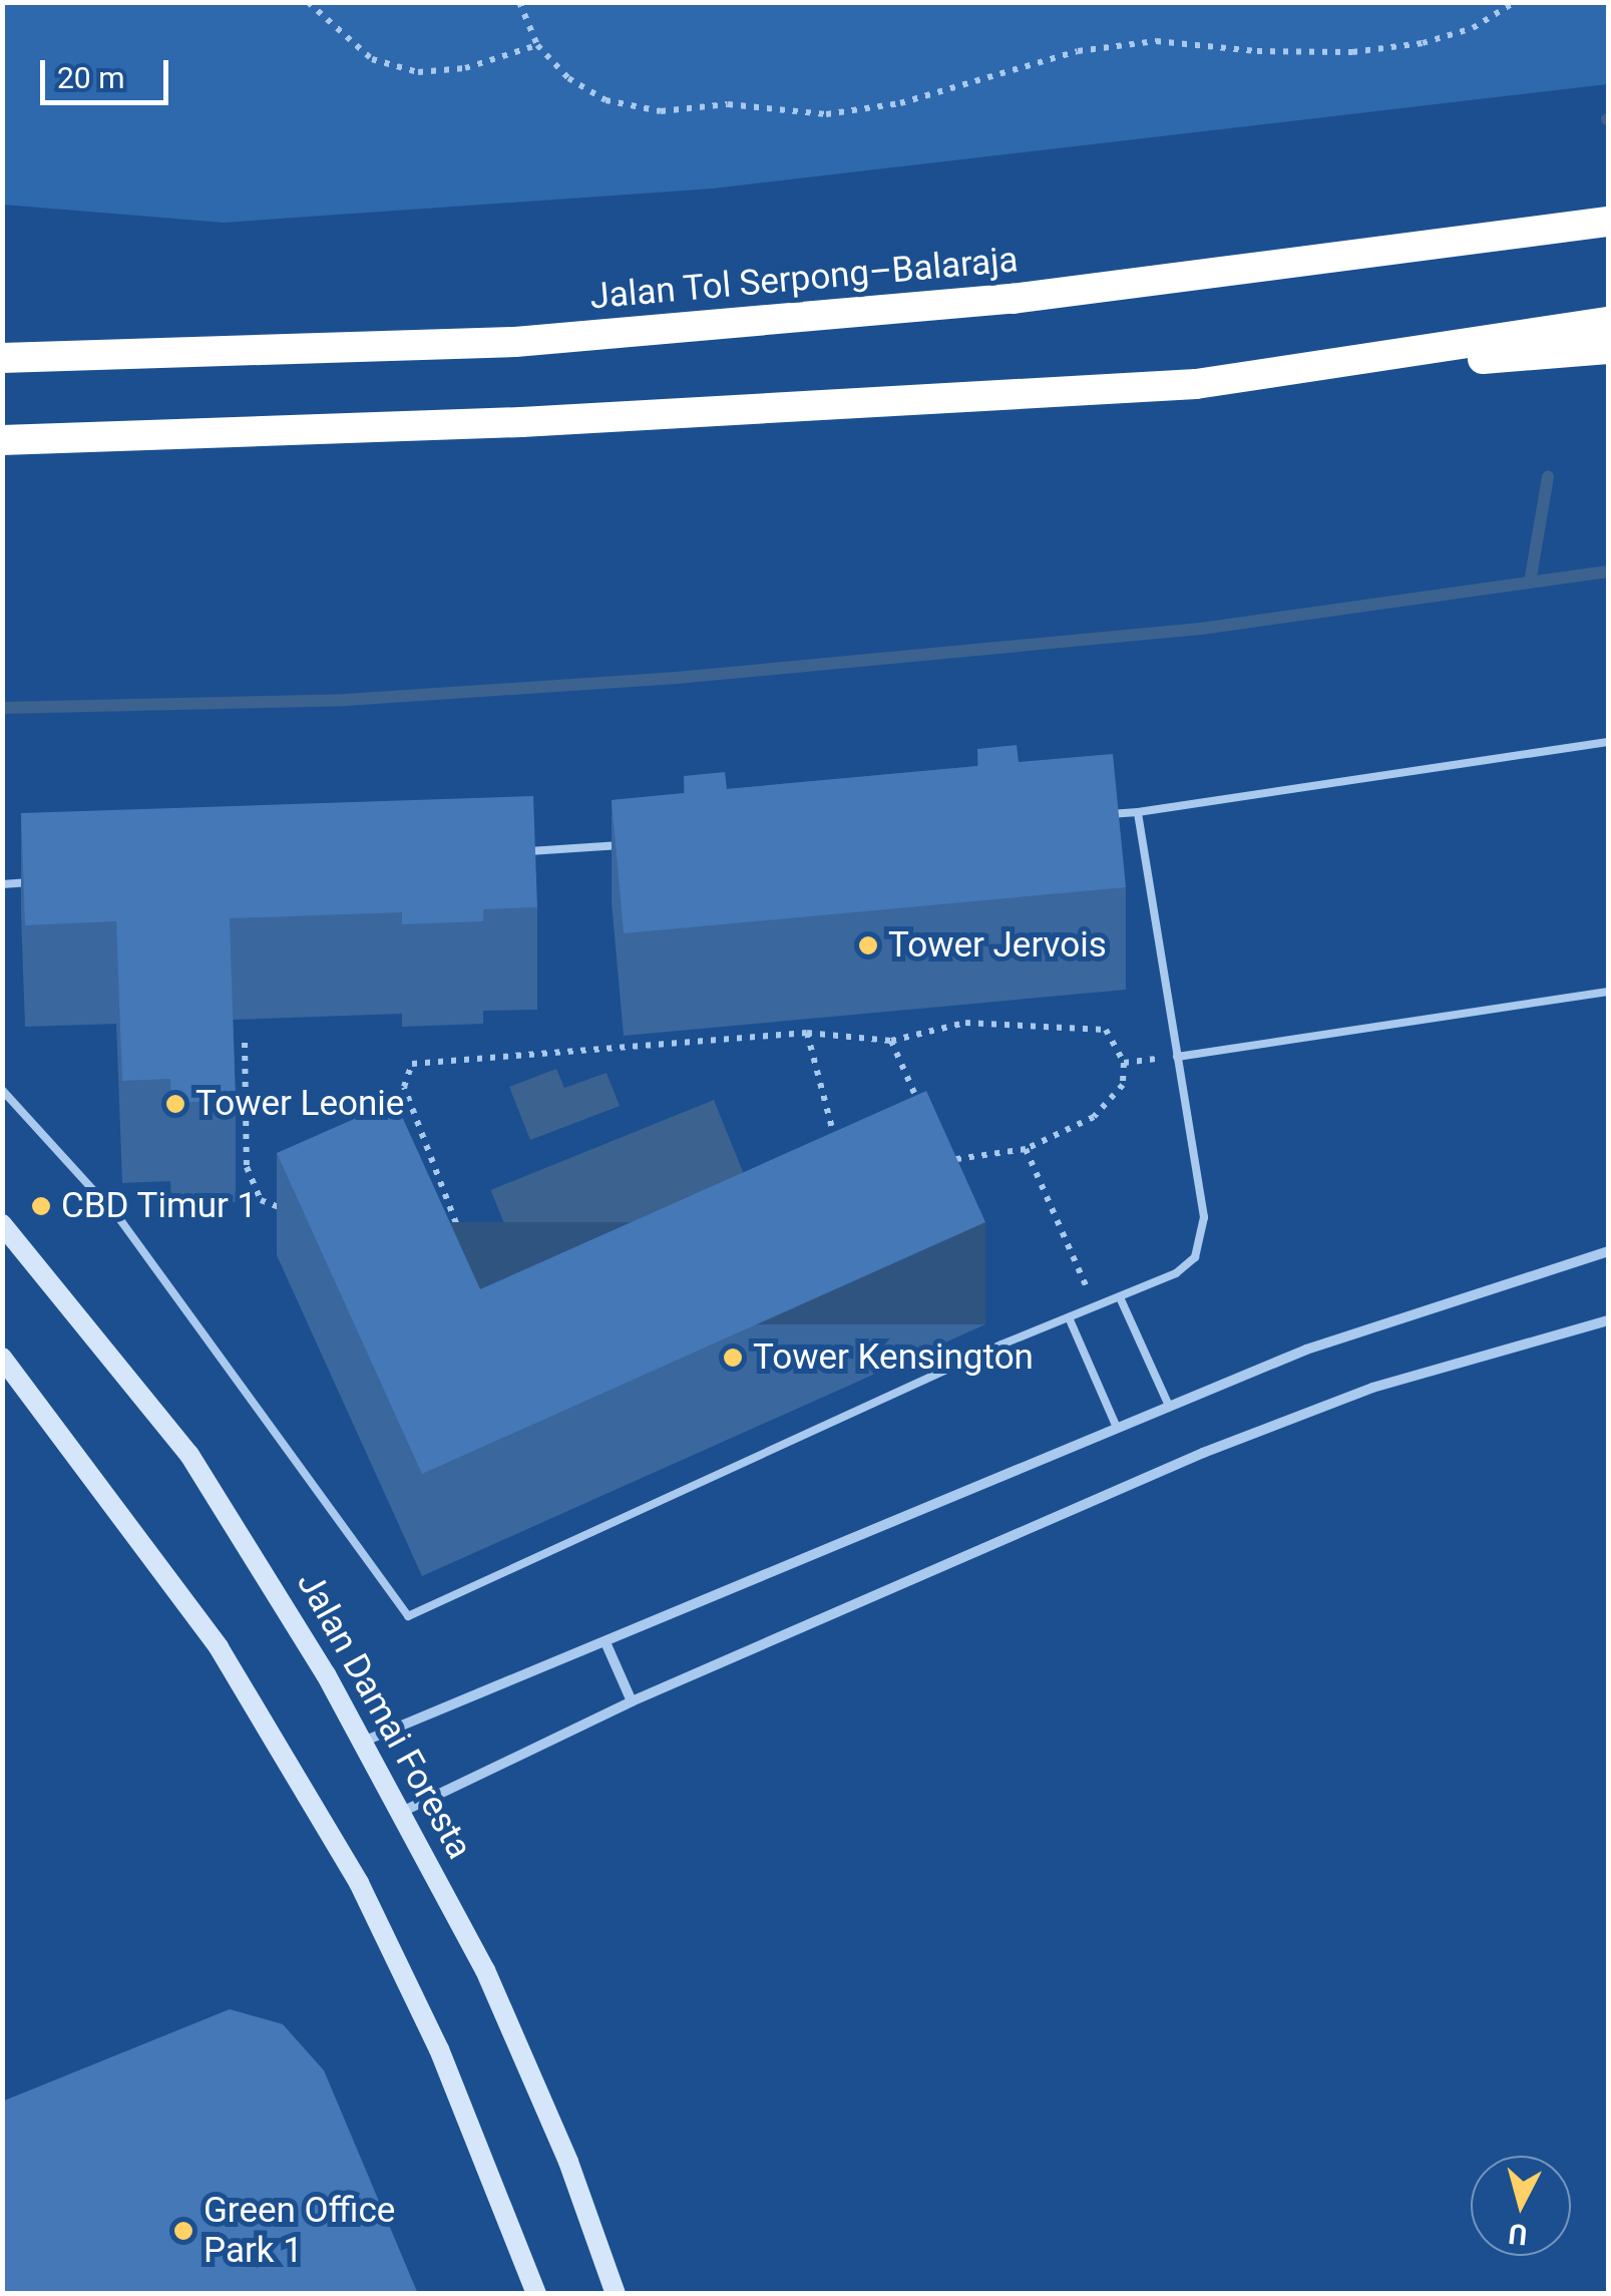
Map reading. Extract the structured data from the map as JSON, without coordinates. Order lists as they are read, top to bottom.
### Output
{
  "streets": {
    "highway": ["Jalan Tol Serpong–Balaraja"],
    "main road": ["Jalan Damai Foresta"]
  },
  "places": [
    "Tower Jervois",
    "Tower Leonie",
    "CBD Timur 1",
    "Tower Kensington",
    "Green Office Park 1"
  ],
  "scale_bar": "20 m",
  "north": "bottom"
}
